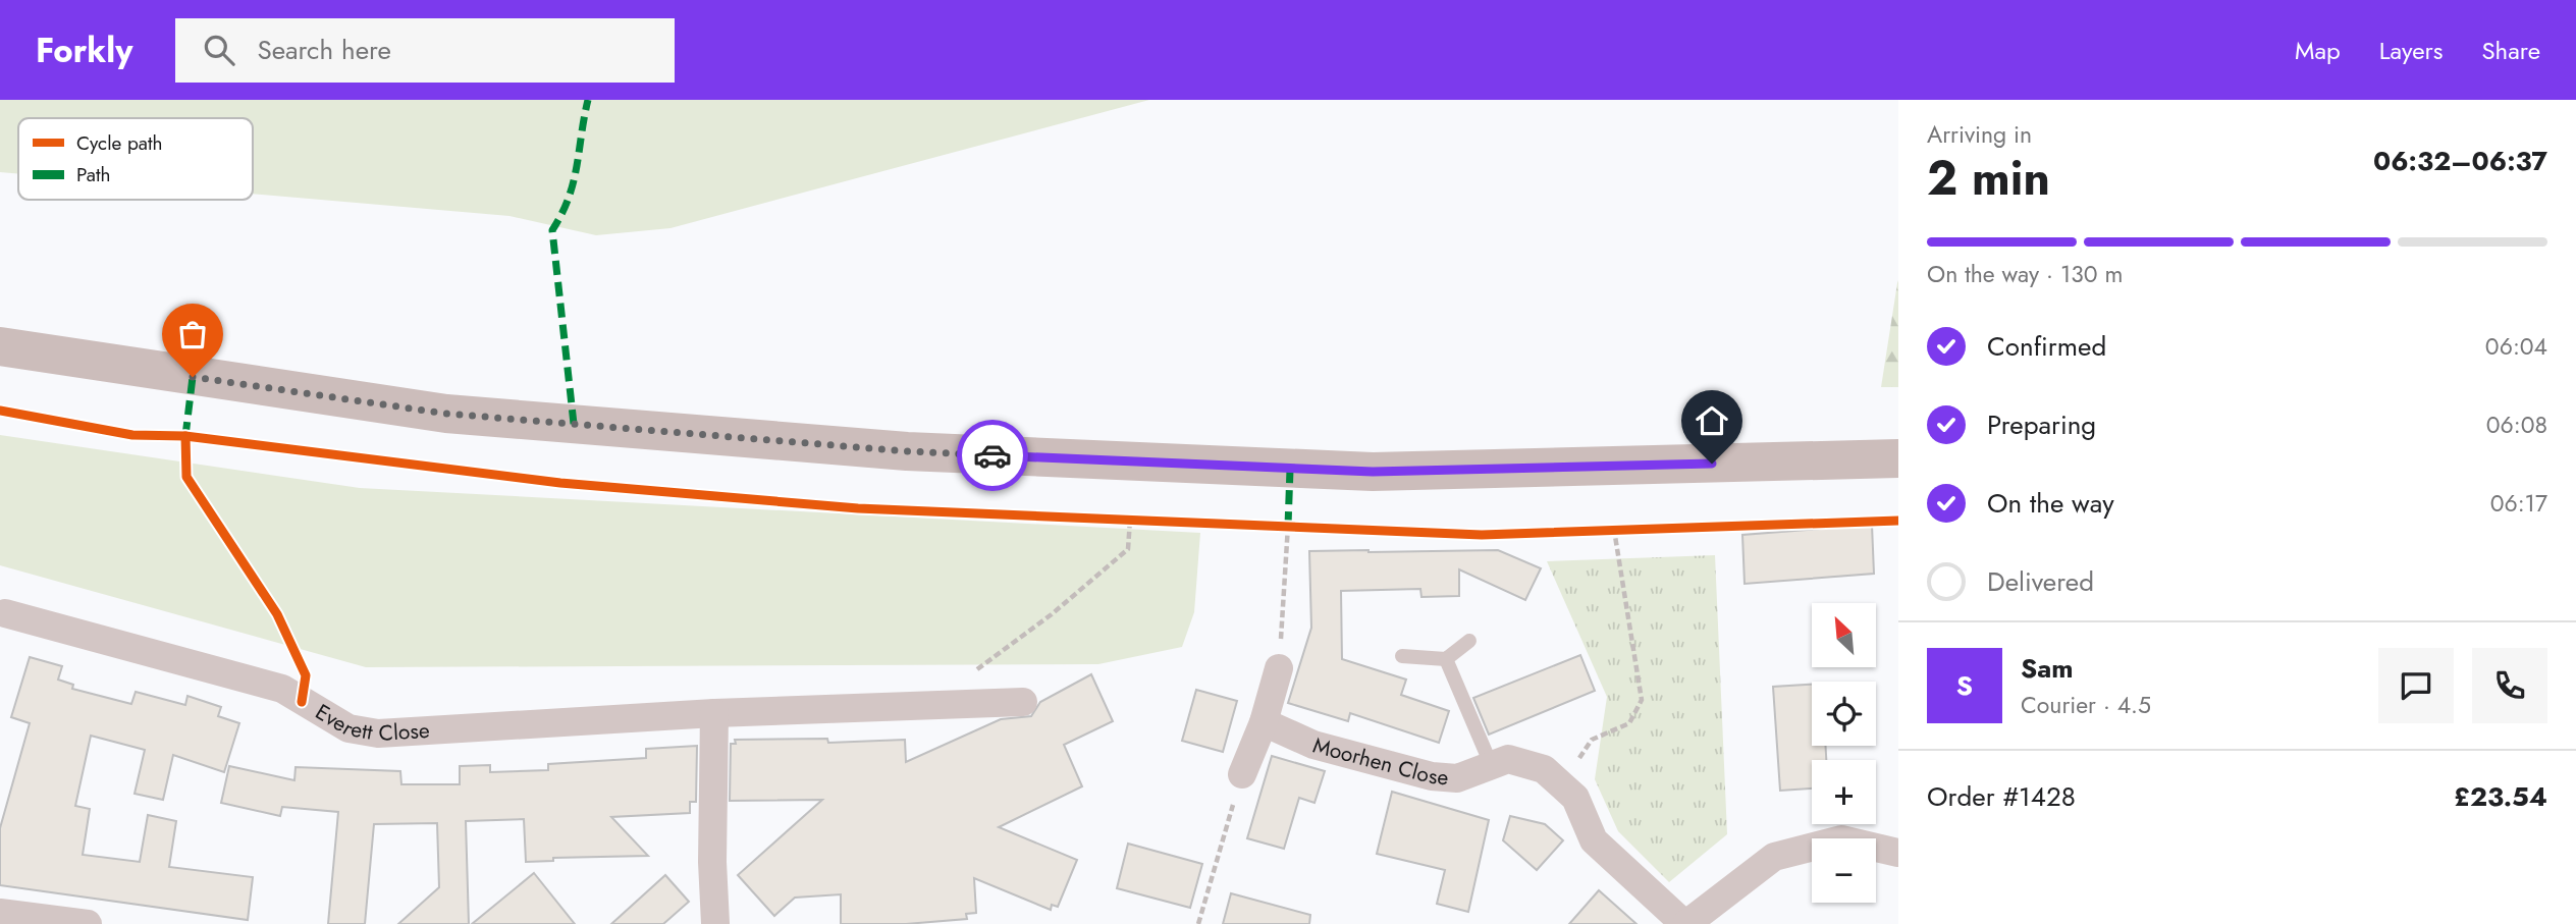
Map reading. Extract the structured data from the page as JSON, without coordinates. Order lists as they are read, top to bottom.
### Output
{
  "streets": {
    "street": ["Everett Close", "Moorhen Close"]
  },
  "legend": ["Cycle path", "Path"],
  "north": "top left",
  "page": {
    "header": "Forkly",
    "search": "Search here",
    "nav": ["Map", "Layers", "Share"],
    "heading": ["2 min", "Arriving in", "06:32–06:37"],
    "panel": [
      "Sam",
      "Courier · 4.5",
      "Order #1428",
      "£23.54"
    ],
    "bar": "On the way · 130 m",
    "list": [
      ["Confirmed", "06:04"],
      ["Preparing", "06:08"],
      ["On the way", "06:17"],
      "Delivered"
    ],
    "map_buttons": ["+", "−"],
    "round": "S"
  }
}
